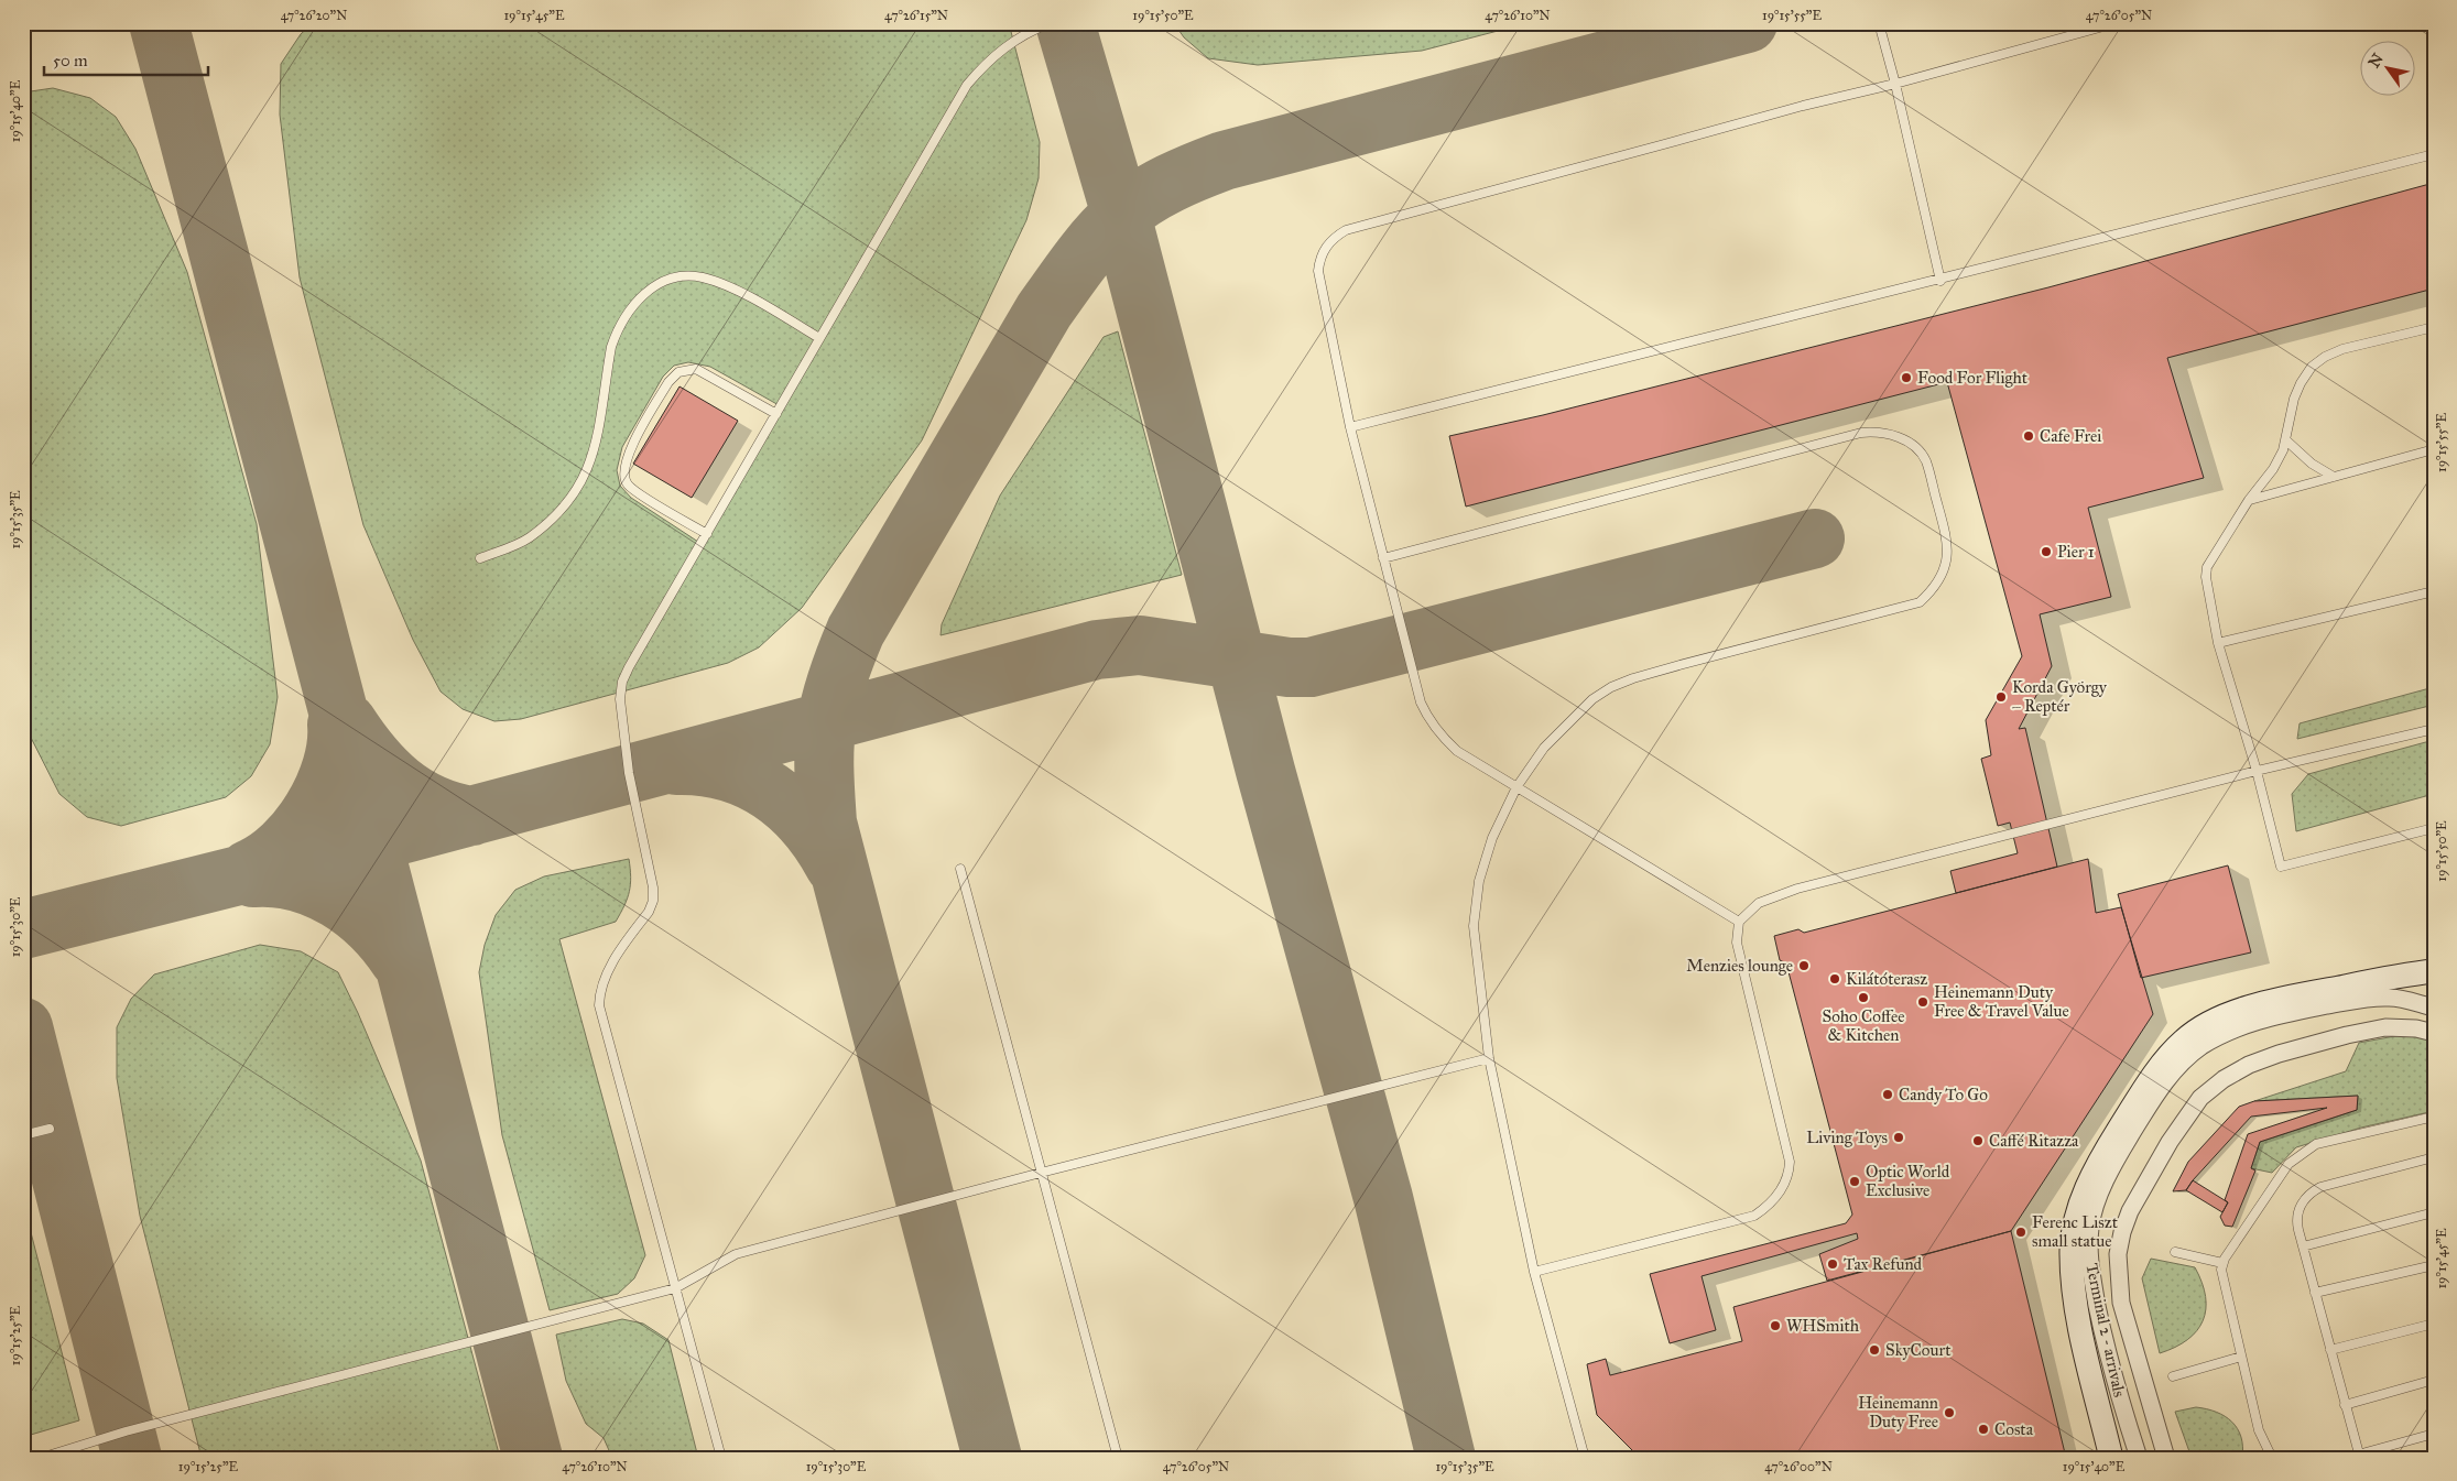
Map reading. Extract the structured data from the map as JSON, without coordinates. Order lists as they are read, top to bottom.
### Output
{
  "streets": {
    "street": ["Terminal 2 - arrivals"]
  },
  "places": [
    "Food For Flight",
    "Cafe Frei",
    "Pier 1",
    "Korda György – Reptér",
    "Menzies lounge",
    "Kilátóterasz",
    "Soho Coffee & Kitchen",
    "Heinemann Duty Free & Travel Value",
    "Candy To Go",
    "Living Toys",
    "Caffé Ritazza",
    "Optic World Exclusive",
    "Ferenc Liszt small statue",
    "Tax Refund",
    "WHSmith",
    "SkyCourt",
    "Heinemann Duty Free",
    "Costa"
  ],
  "scale_bar": "50 m",
  "north": "top left",
  "coordinates": [
    "47°26'20\"N",
    "19°15'45\"E",
    "47°26'15\"N",
    "19°15'50\"E",
    "47°26'10\"N",
    "19°15'55\"E",
    "47°26'05\"N",
    "19°15'40\"E",
    "19°15'35\"E",
    "19°15'30\"E",
    "19°15'25\"E",
    "47°26'00\"N"
  ]
}
